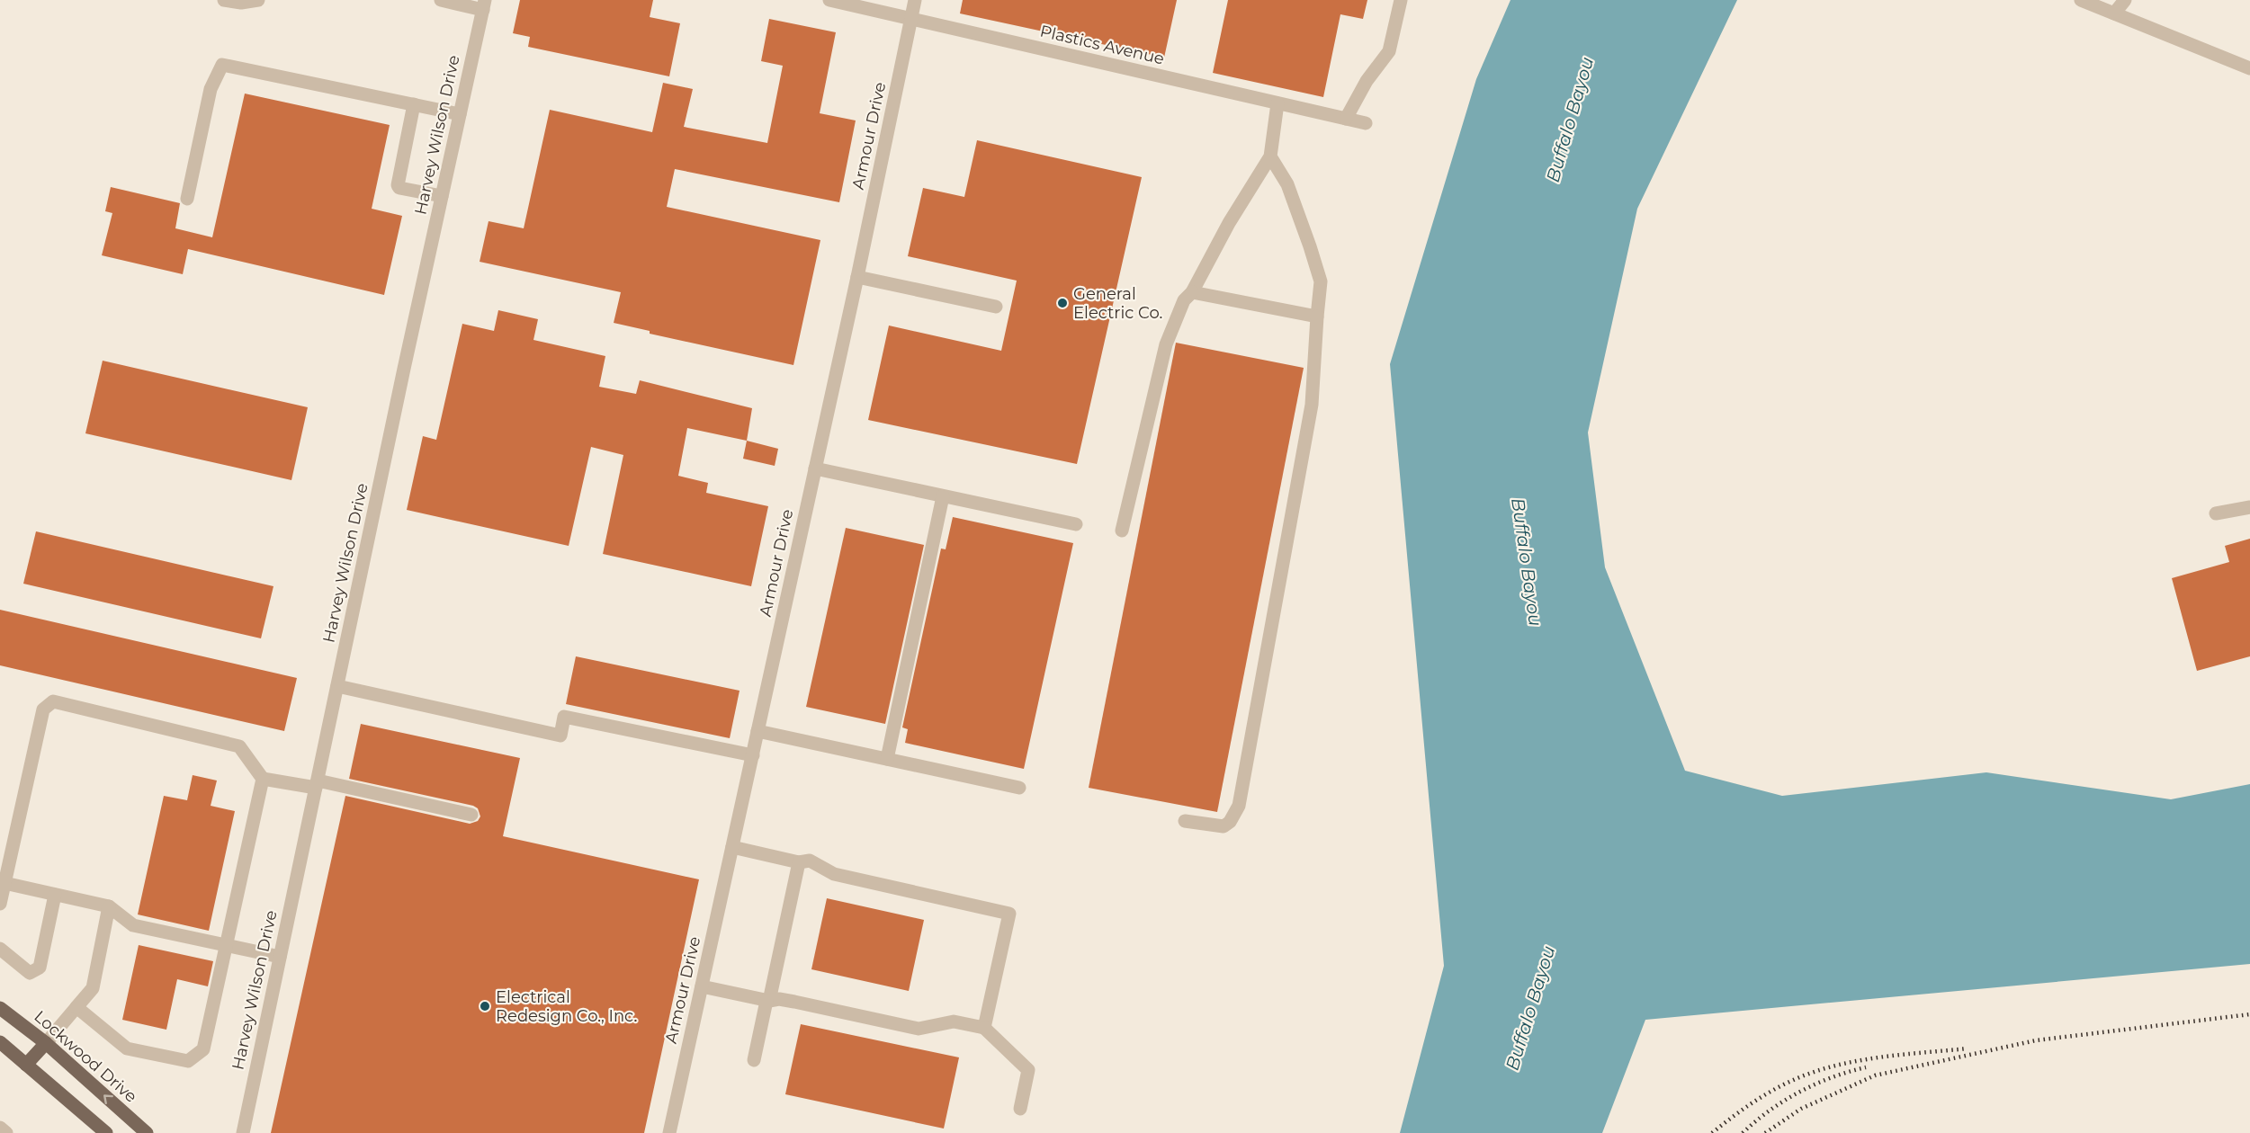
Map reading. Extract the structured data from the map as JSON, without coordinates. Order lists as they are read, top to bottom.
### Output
{
  "streets": {
    "main road": ["Lockwood Drive"],
    "street": ["Plastics Avenue", "Harvey Wilson Drive", "Armour Drive"]
  },
  "crossings": [
    ["Plastics Avenue", "Armour Drive"]
  ],
  "water": ["Buffalo Bayou"],
  "places": ["General Electric Co.", "Electrical Redesign Co., Inc."]
}
